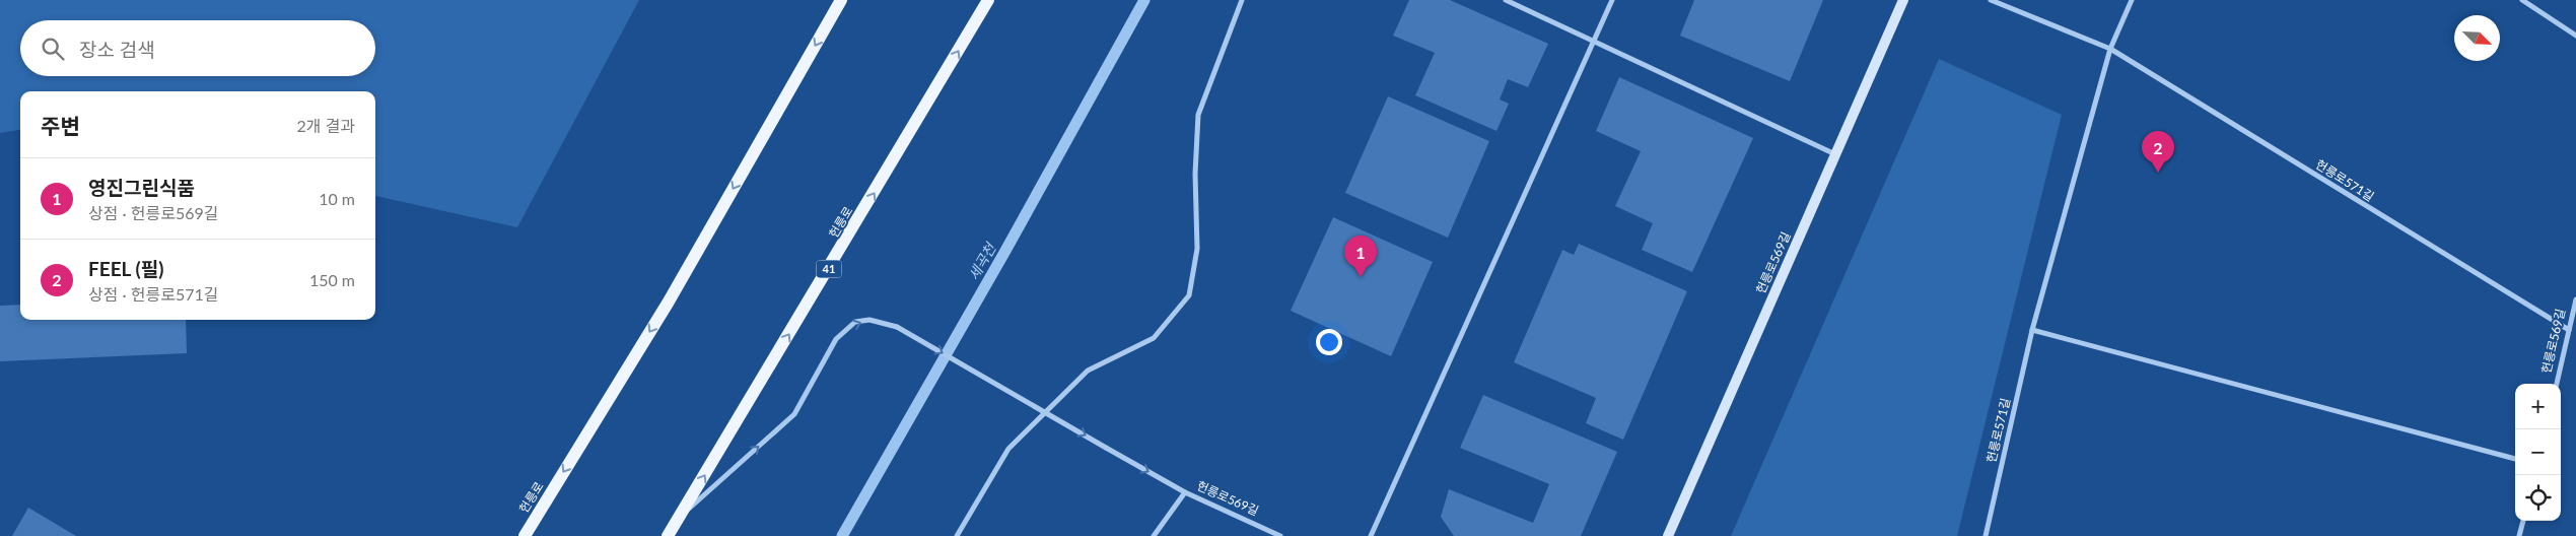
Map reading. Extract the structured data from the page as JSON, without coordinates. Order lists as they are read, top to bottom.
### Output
{
  "streets": {
    "main road": ["헌릉로", "41"],
    "street": ["헌릉로571길", "헌릉로569길"]
  },
  "crossings": [
    ["헌릉로571길", "헌릉로569길"]
  ],
  "water": ["세곡천"],
  "north": "bottom right",
  "page": {
    "search": "장소 검색",
    "heading": ["주변", "2개 결과"],
    "pins": ["2", "1"],
    "list": [
      {
        "mark": "1",
        "name": "영진그린식품",
        "note": "상점 · 헌릉로569길",
        "value": "10 m"
      },
      {
        "mark": "2",
        "name": "FEEL (필)",
        "note": "상점 · 헌릉로571길",
        "value": "150 m"
      }
    ],
    "map_buttons": ["+", "−"]
  }
}
